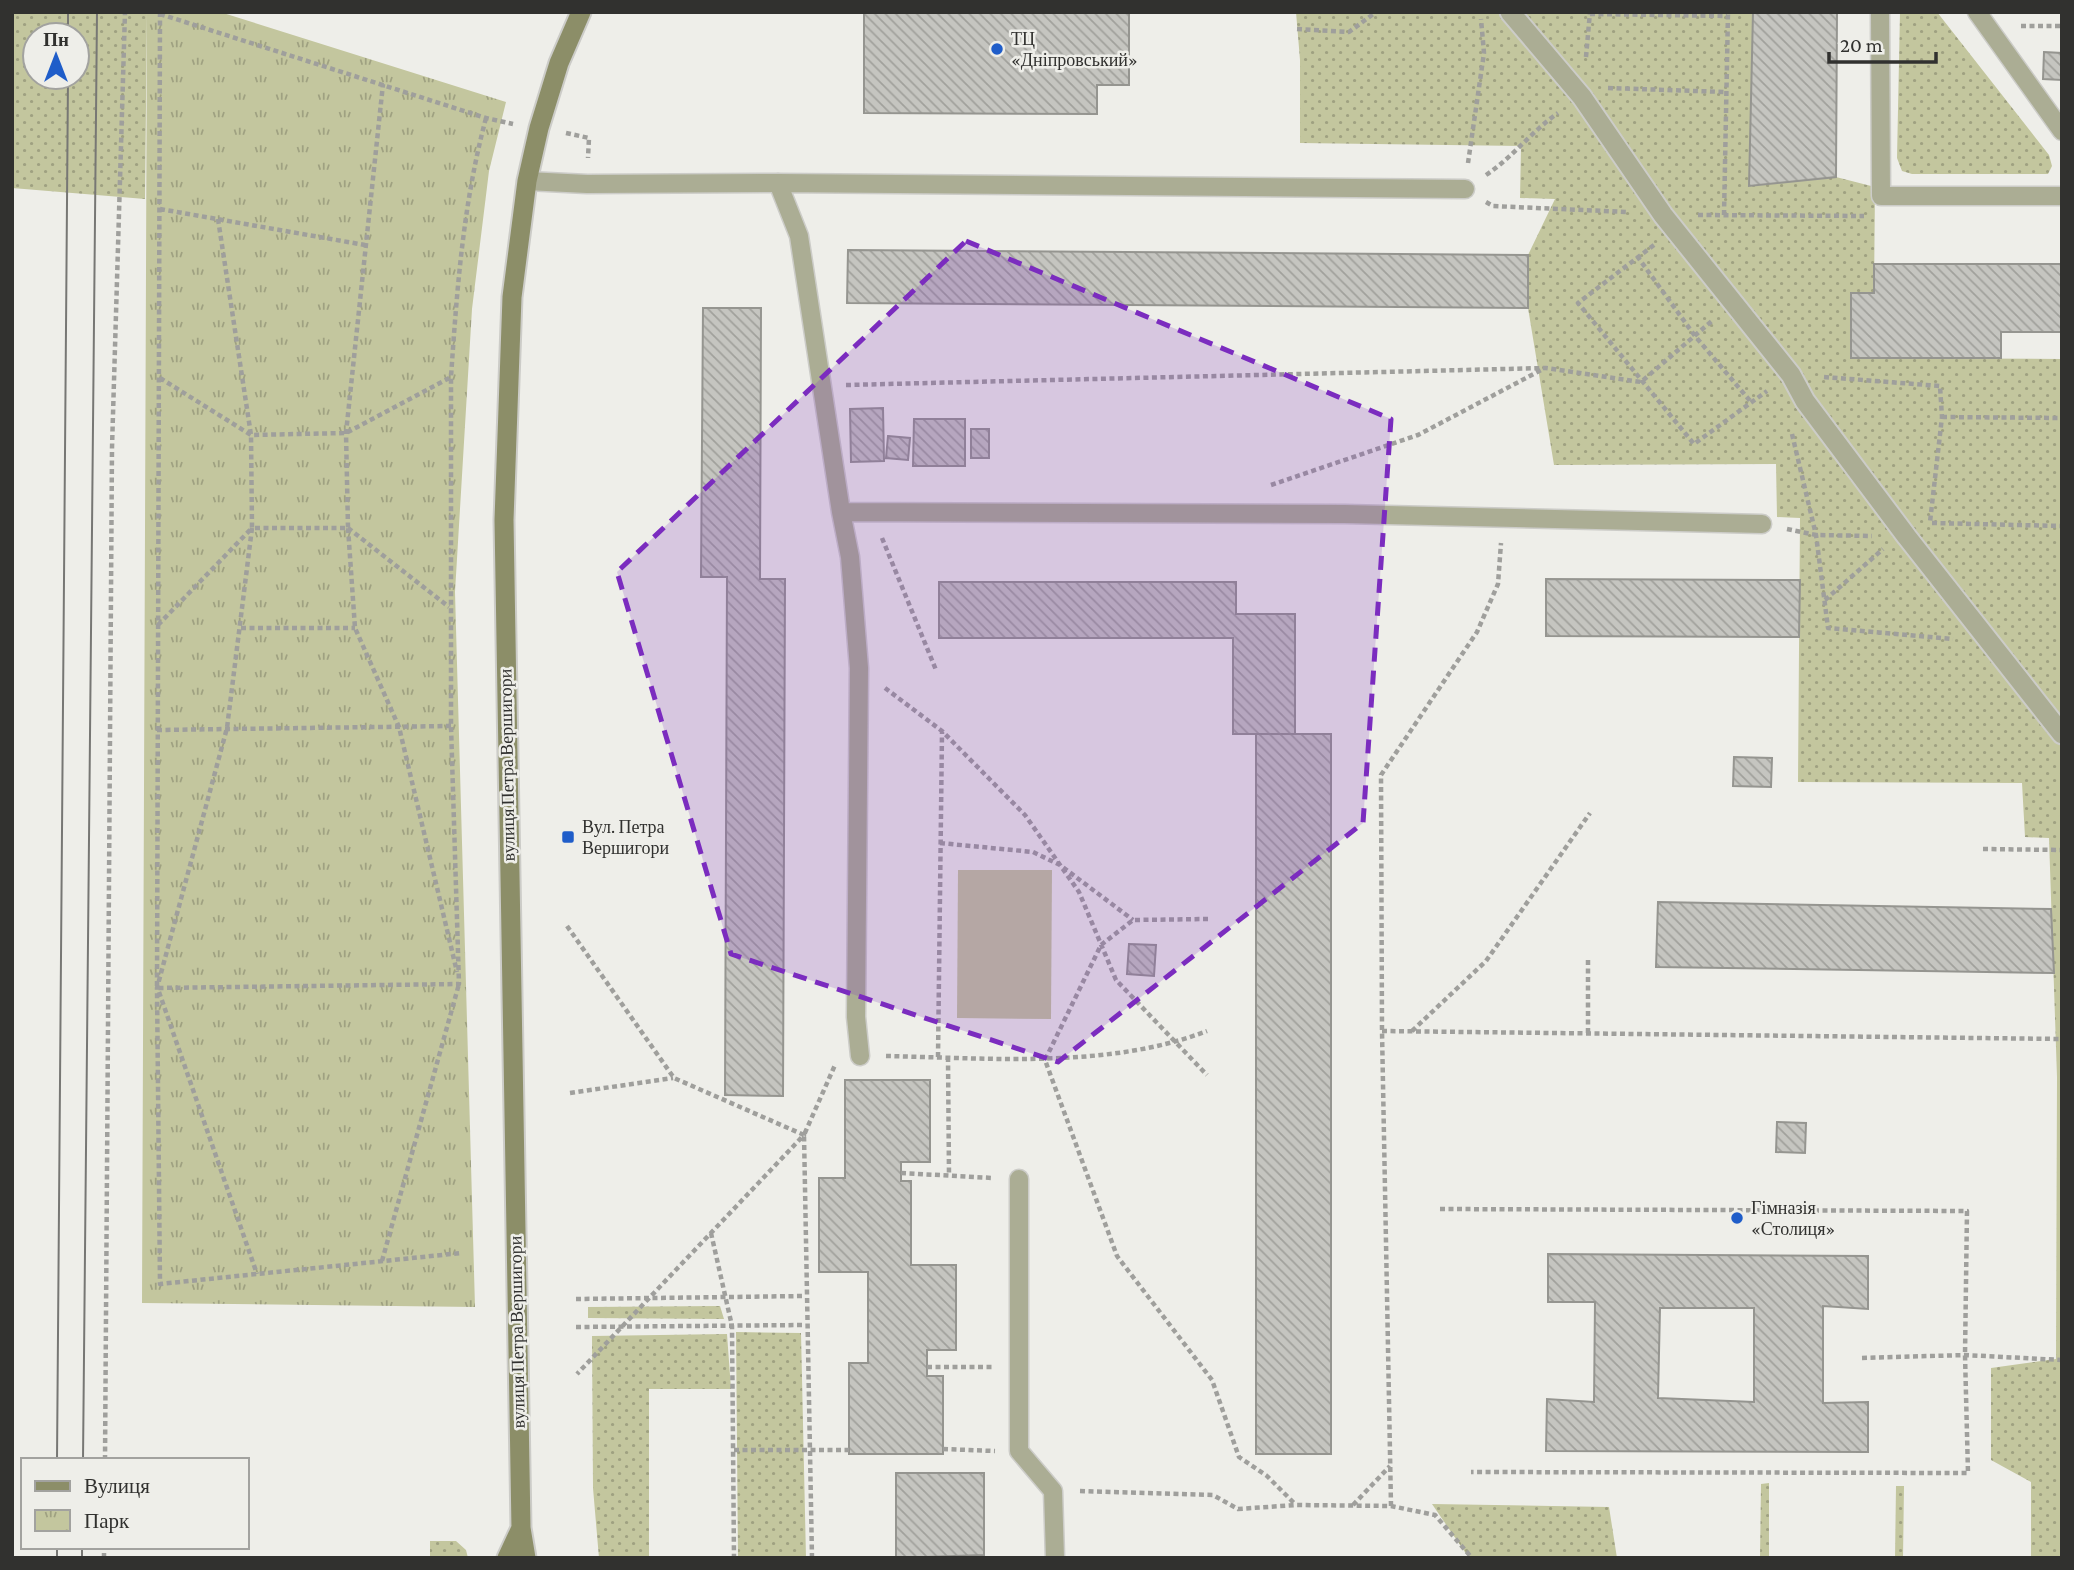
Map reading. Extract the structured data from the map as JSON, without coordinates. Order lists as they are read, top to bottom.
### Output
{
  "streets": {
    "main road": ["вулиця Петра Вершигори"]
  },
  "places": {
    "other": ["ТЦ «Дніпровський»", "Гімназія «Столиця»"],
    "transit": ["Вул. Петра Вершигори"]
  },
  "legend": ["Вулиця", "Парк"],
  "scale_bar": "20 m",
  "north": "top"
}
